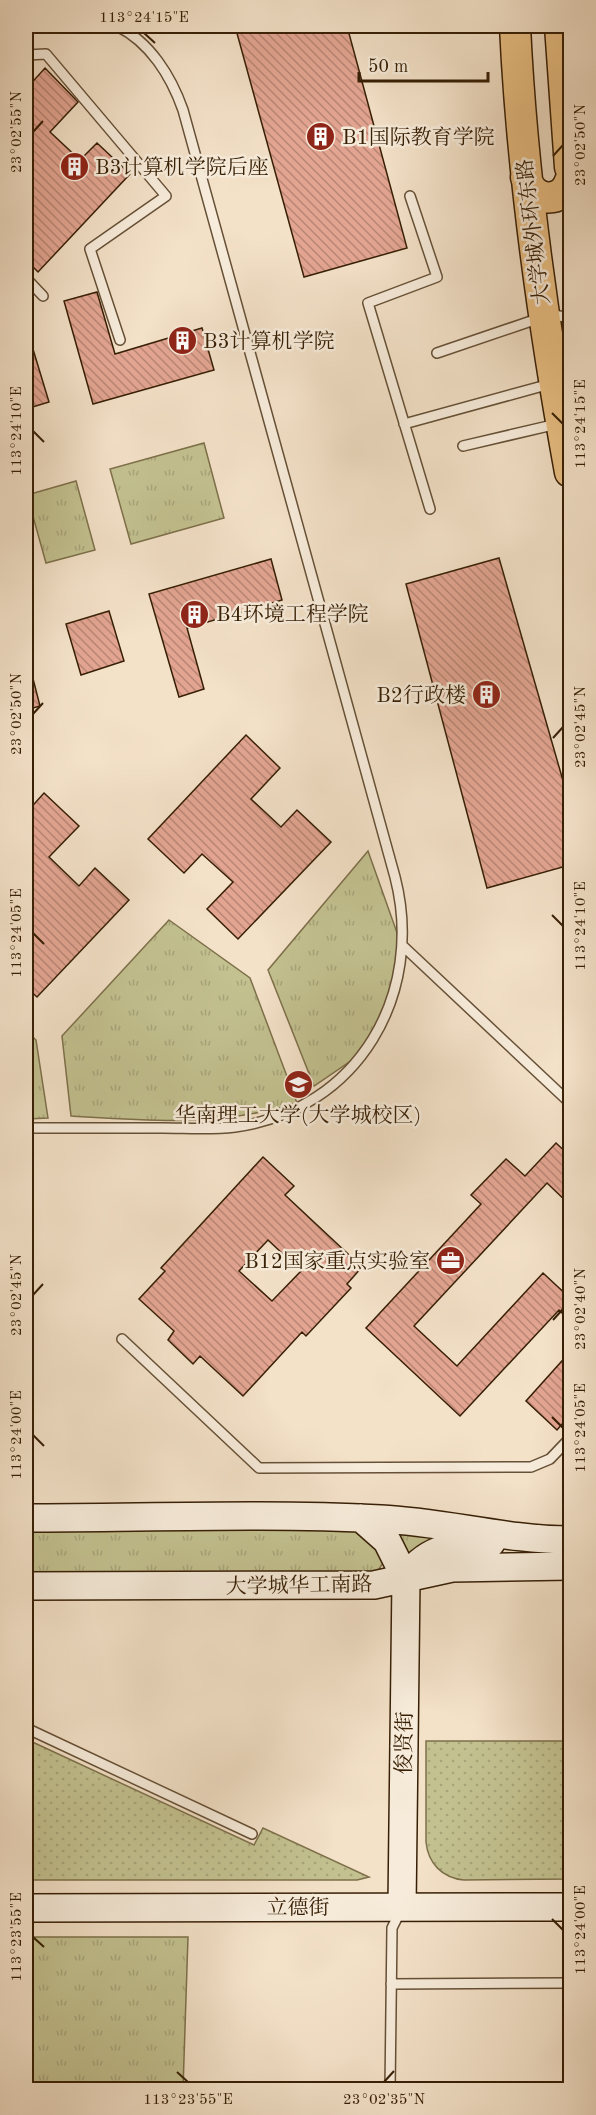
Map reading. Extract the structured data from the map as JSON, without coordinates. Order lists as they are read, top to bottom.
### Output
{
  "streets": {
    "main road": [
      "大学城外环东路",
      "大学城华工南路",
      "俊贤街",
      "立德街"
    ]
  },
  "crossings": [
    ["大学城华工南路", "俊贤街"],
    ["俊贤街", "立德街"]
  ],
  "places": {
    "building": [
      "B1国际教育学院",
      "B3计算机学院后座",
      "B3计算机学院",
      "B4环境工程学院",
      "B2行政楼"
    ],
    "school or university": ["华南理工大学(大学城校区)"],
    "office": ["B12国家重点实验室"]
  },
  "scale_bar": "50 m",
  "coordinates": [
    "113°24'15\"E",
    "23°02'55\"N",
    "23°02'50\"N",
    "113°24'10\"E",
    "23°02'45\"N",
    "113°24'05\"E",
    "23°02'40\"N",
    "113°24'00\"E",
    "113°23'55\"E",
    "23°02'35\"N"
  ]
}
